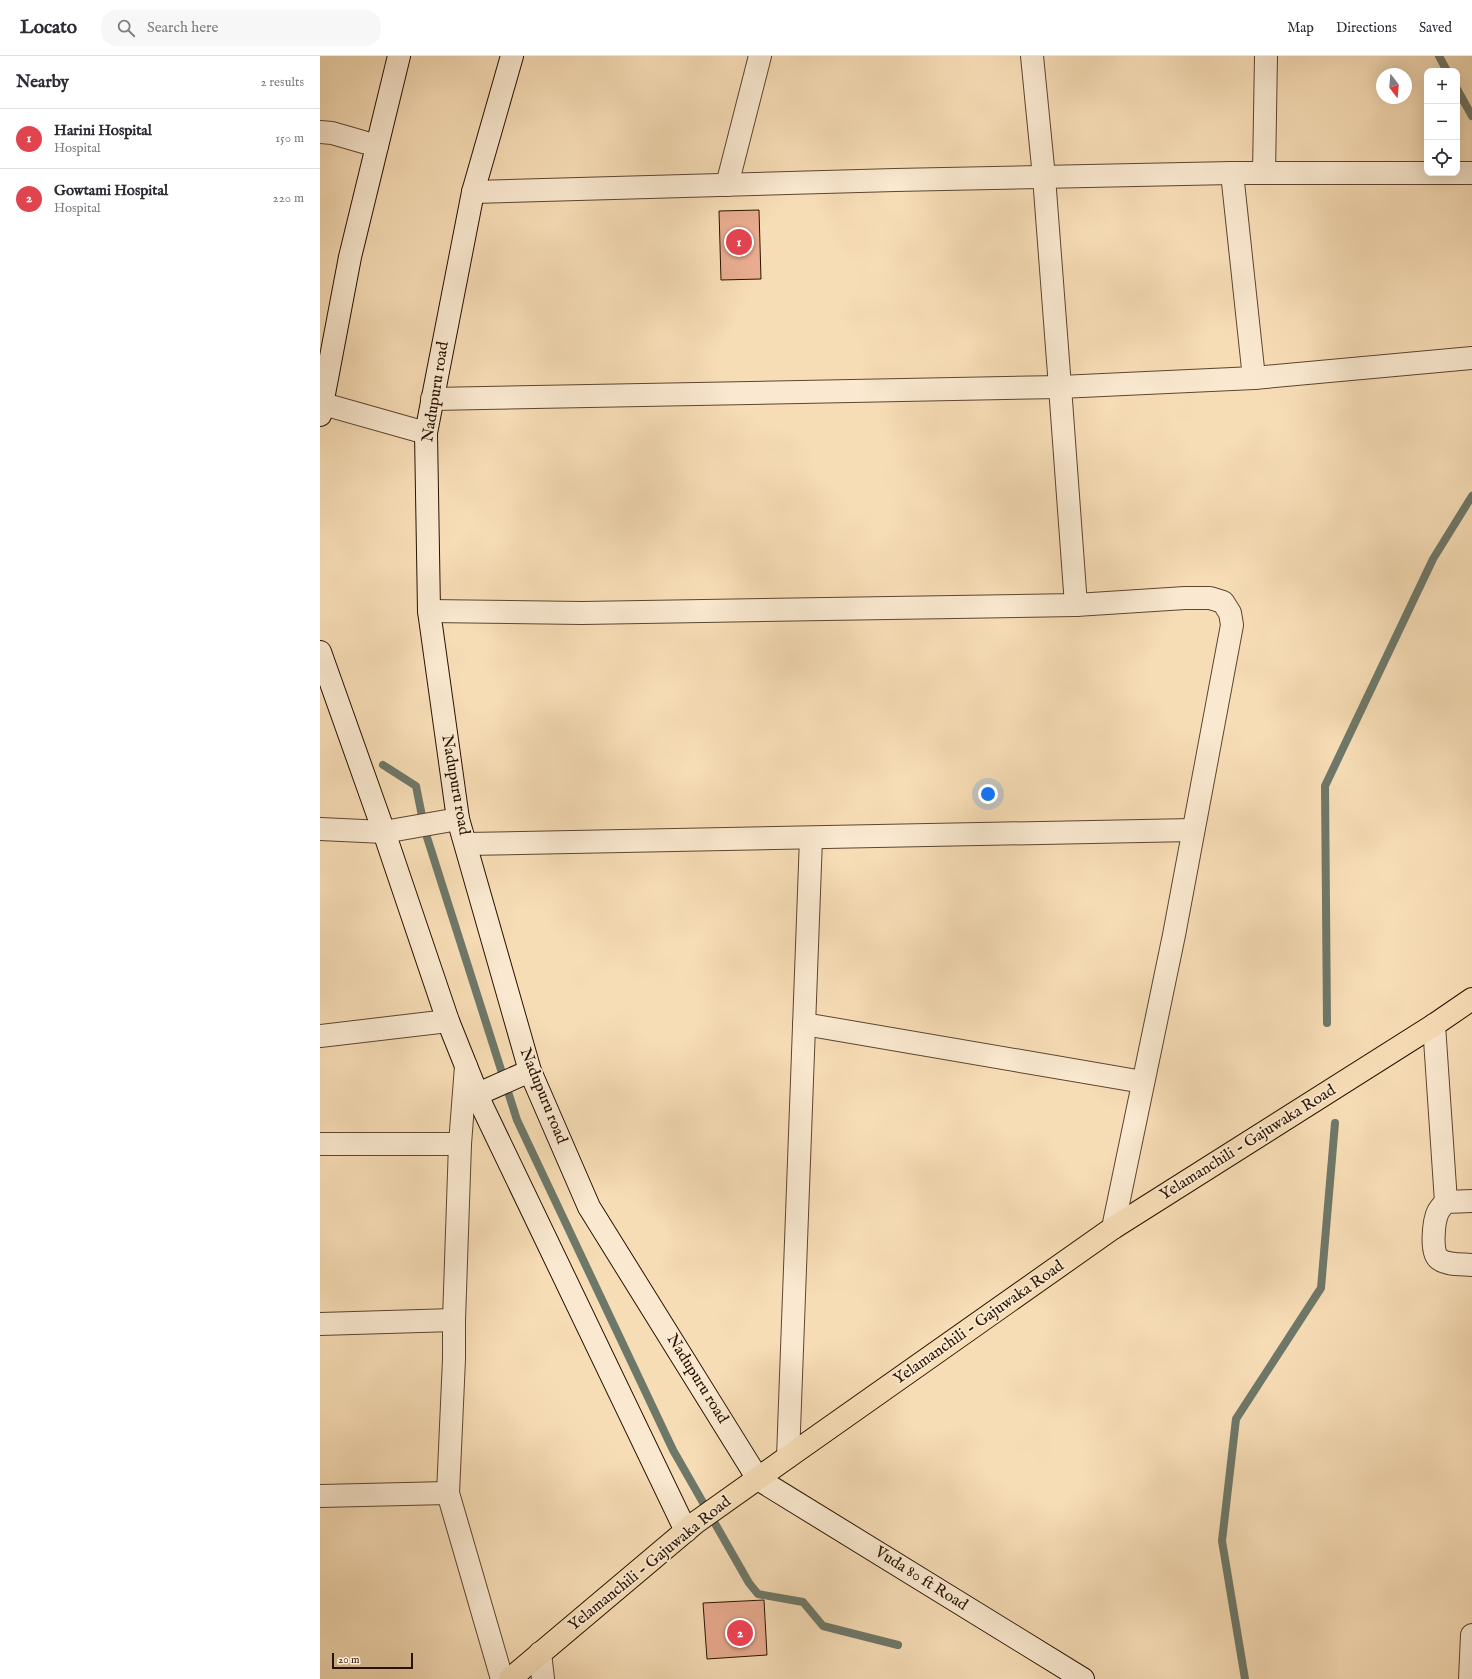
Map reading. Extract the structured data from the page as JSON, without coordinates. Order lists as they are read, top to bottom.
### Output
{
  "streets": {
    "main road": ["Yelamanchili - Gajuwaka Road"],
    "street": ["Nadupuru road", "Vuda 80 ft Road"]
  },
  "crossings": [
    ["Nadupuru road", "Yelamanchili - Gajuwaka Road"],
    ["Nadupuru road", "Vuda 80 ft Road"],
    ["Yelamanchili - Gajuwaka Road", "Vuda 80 ft Road"]
  ],
  "scale_bar": "20 m",
  "north": "bottom",
  "page": {
    "header": "Locato",
    "search": "Search here",
    "nav": ["Map", "Directions", "Saved"],
    "heading": ["Nearby", "2 results"],
    "map_buttons": ["+", "−"],
    "list": [
      {
        "mark": "1",
        "name": "Harini Hospital",
        "note": "Hospital",
        "value": "150 m"
      },
      {
        "mark": "2",
        "name": "Gowtami Hospital",
        "note": "Hospital",
        "value": "220 m"
      }
    ],
    "pins": ["1", "2"],
    "scale": "20 m"
  }
}
